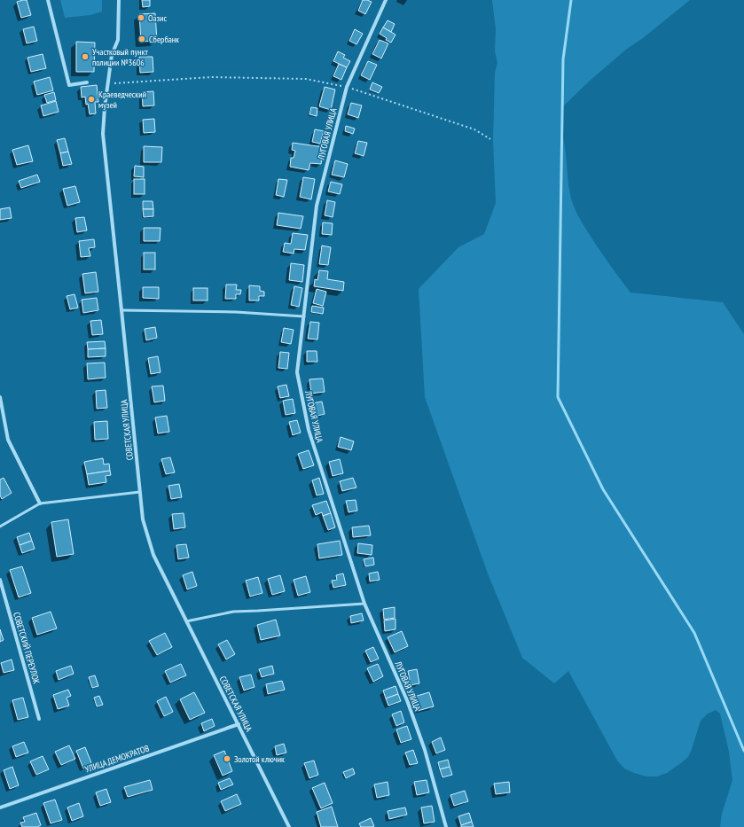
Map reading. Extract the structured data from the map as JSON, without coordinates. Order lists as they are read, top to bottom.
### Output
{
  "streets": {
    "street": [
      "ЛУГОВАЯ УЛИЦА",
      "СОВЕТСКАЯ УЛИЦА",
      "СОВЕТСКИЙ ПЕРЕУЛОК",
      "УЛИЦА ДЕМОКРАТОВ"
    ]
  },
  "crossings": [
    ["СОВЕТСКАЯ УЛИЦА", "УЛИЦА ДЕМОКРАТОВ"]
  ],
  "places": [
    "Оазис",
    "Сбербанк",
    "Участковый пункт полиции №3606",
    "Краеведческий музей",
    "Золотой ключик"
  ]
}
